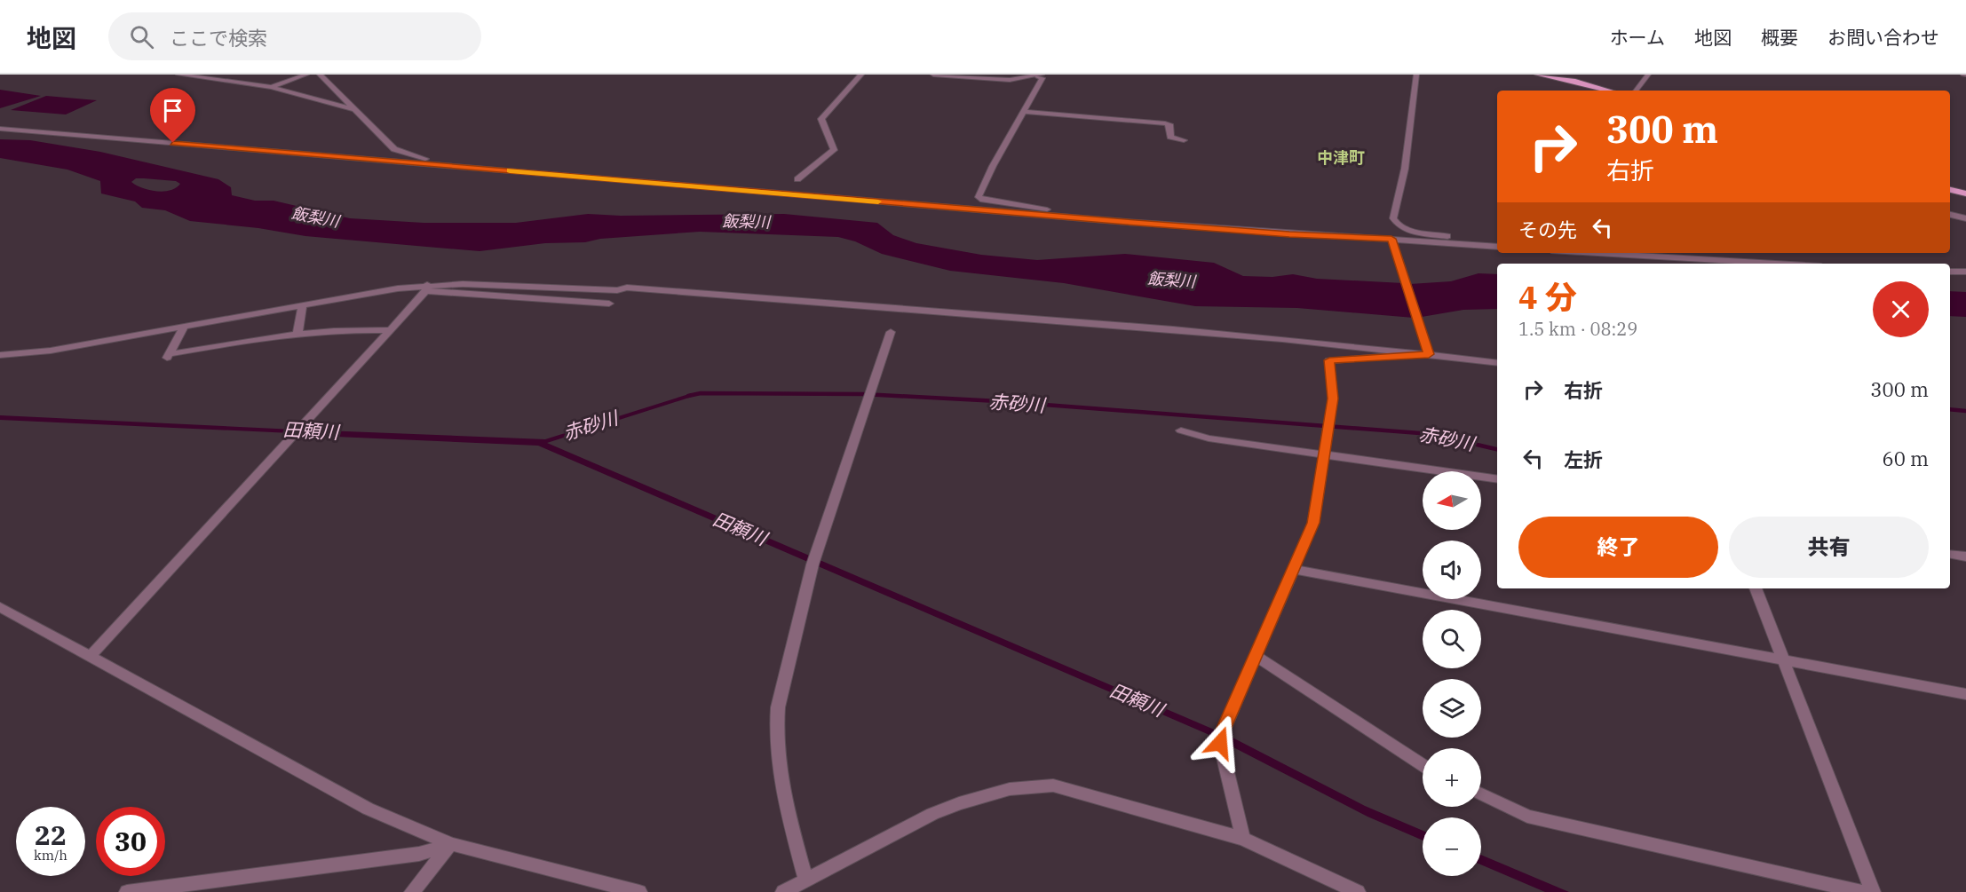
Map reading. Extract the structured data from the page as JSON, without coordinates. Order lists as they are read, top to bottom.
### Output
{
  "districts": ["中津町"],
  "water": ["飯梨川", "赤砂川", "田頼川"],
  "north": "left",
  "page": {
    "header": "地図",
    "search": "ここで検索",
    "nav": [
      "ホーム",
      "地図",
      "概要",
      "お問い合わせ"
    ],
    "turn": ["300 m", "右折"],
    "then": "その先",
    "heading": ["4 分", "1.5 km · 08:29"],
    "list": [
      {
        "name": "右折",
        "value": "300 m"
      },
      {
        "name": "左折",
        "value": "60 m"
      }
    ],
    "map_buttons": ["+", "−"],
    "buttons": ["終了", "共有"],
    "speed": "22 km/h",
    "limit": "30"
  }
}
